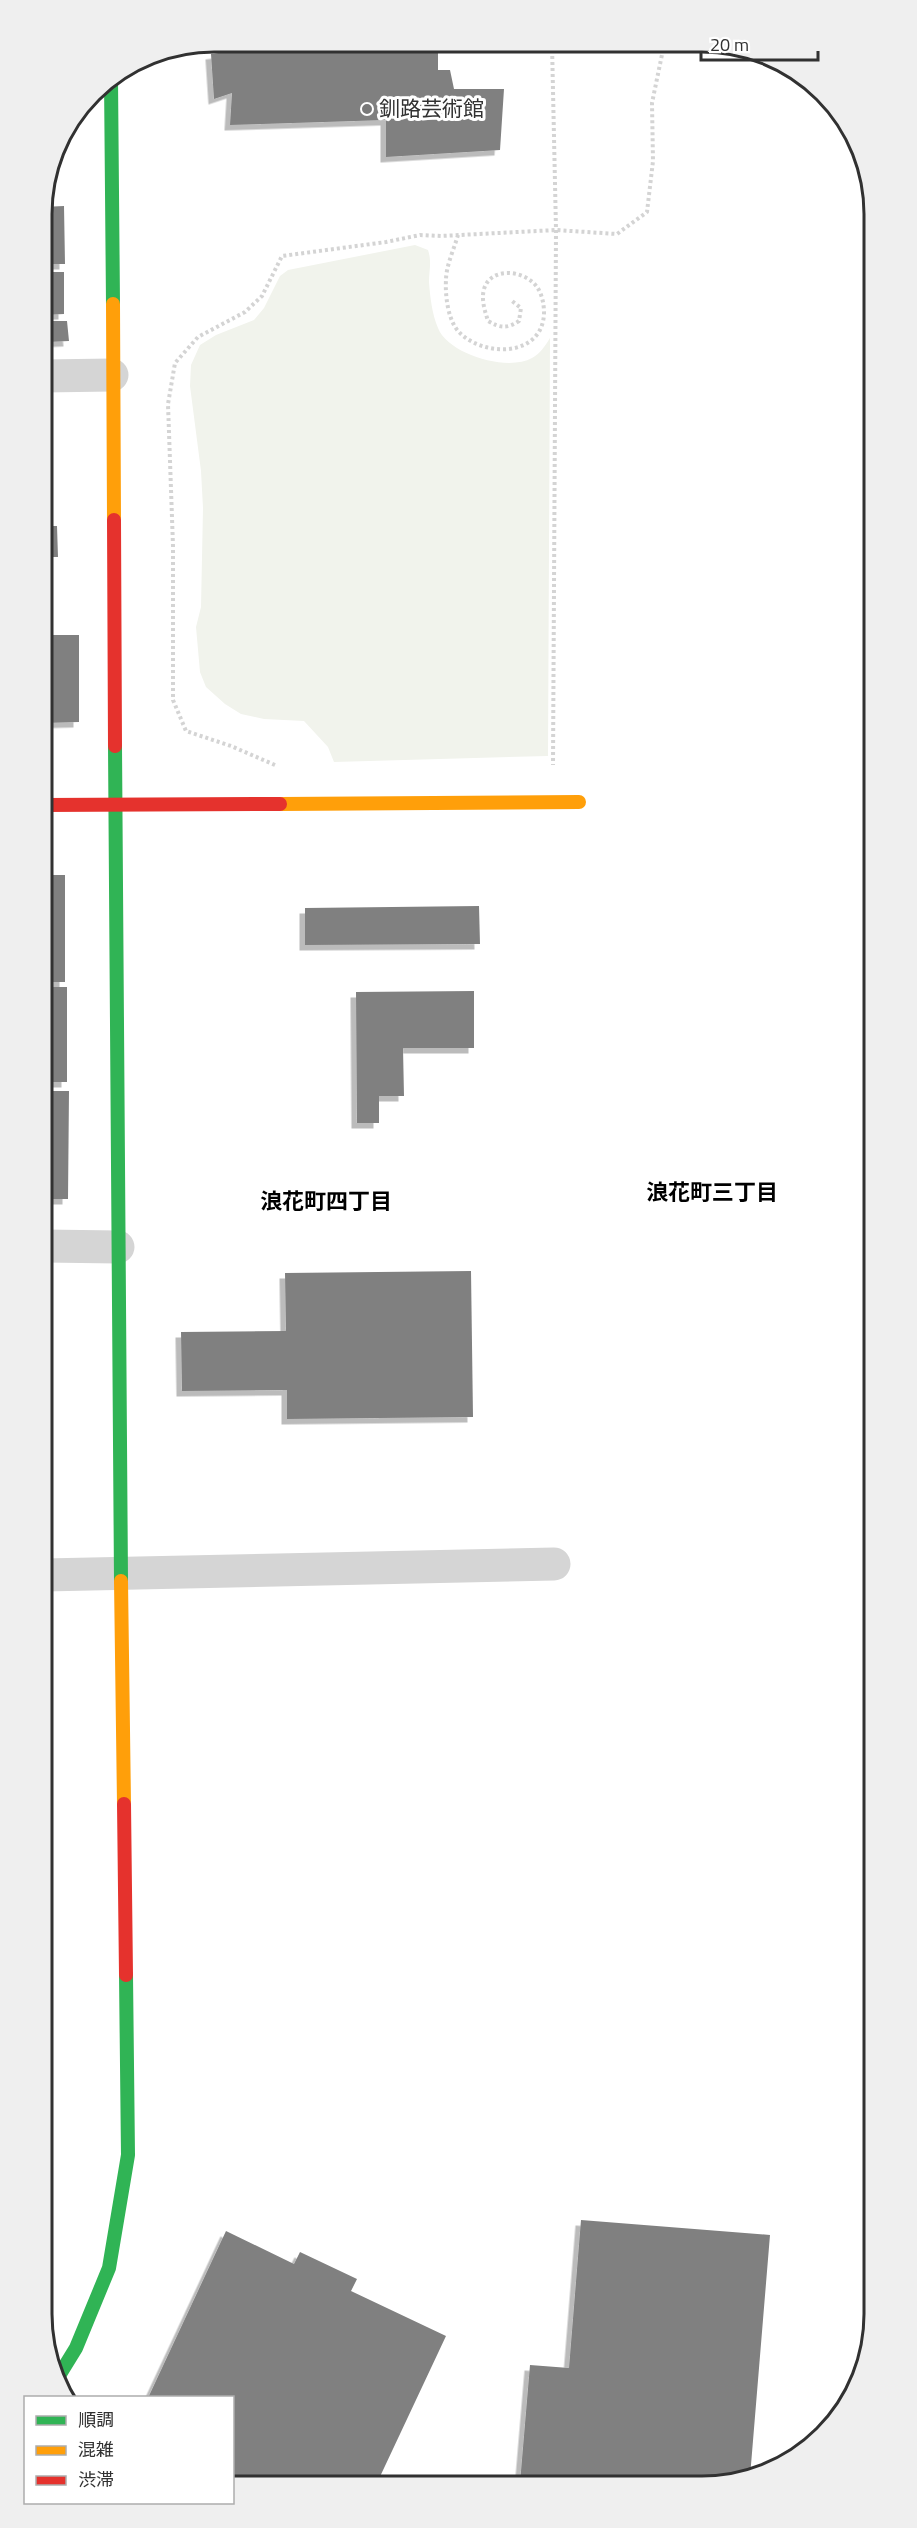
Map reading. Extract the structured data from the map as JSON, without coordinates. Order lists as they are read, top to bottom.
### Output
{
  "districts": ["浪花町三丁目", "浪花町四丁目"],
  "places": ["釧路芸術館"],
  "legend": ["順調", "混雑", "渋滞"],
  "scale_bar": "20 m"
}
